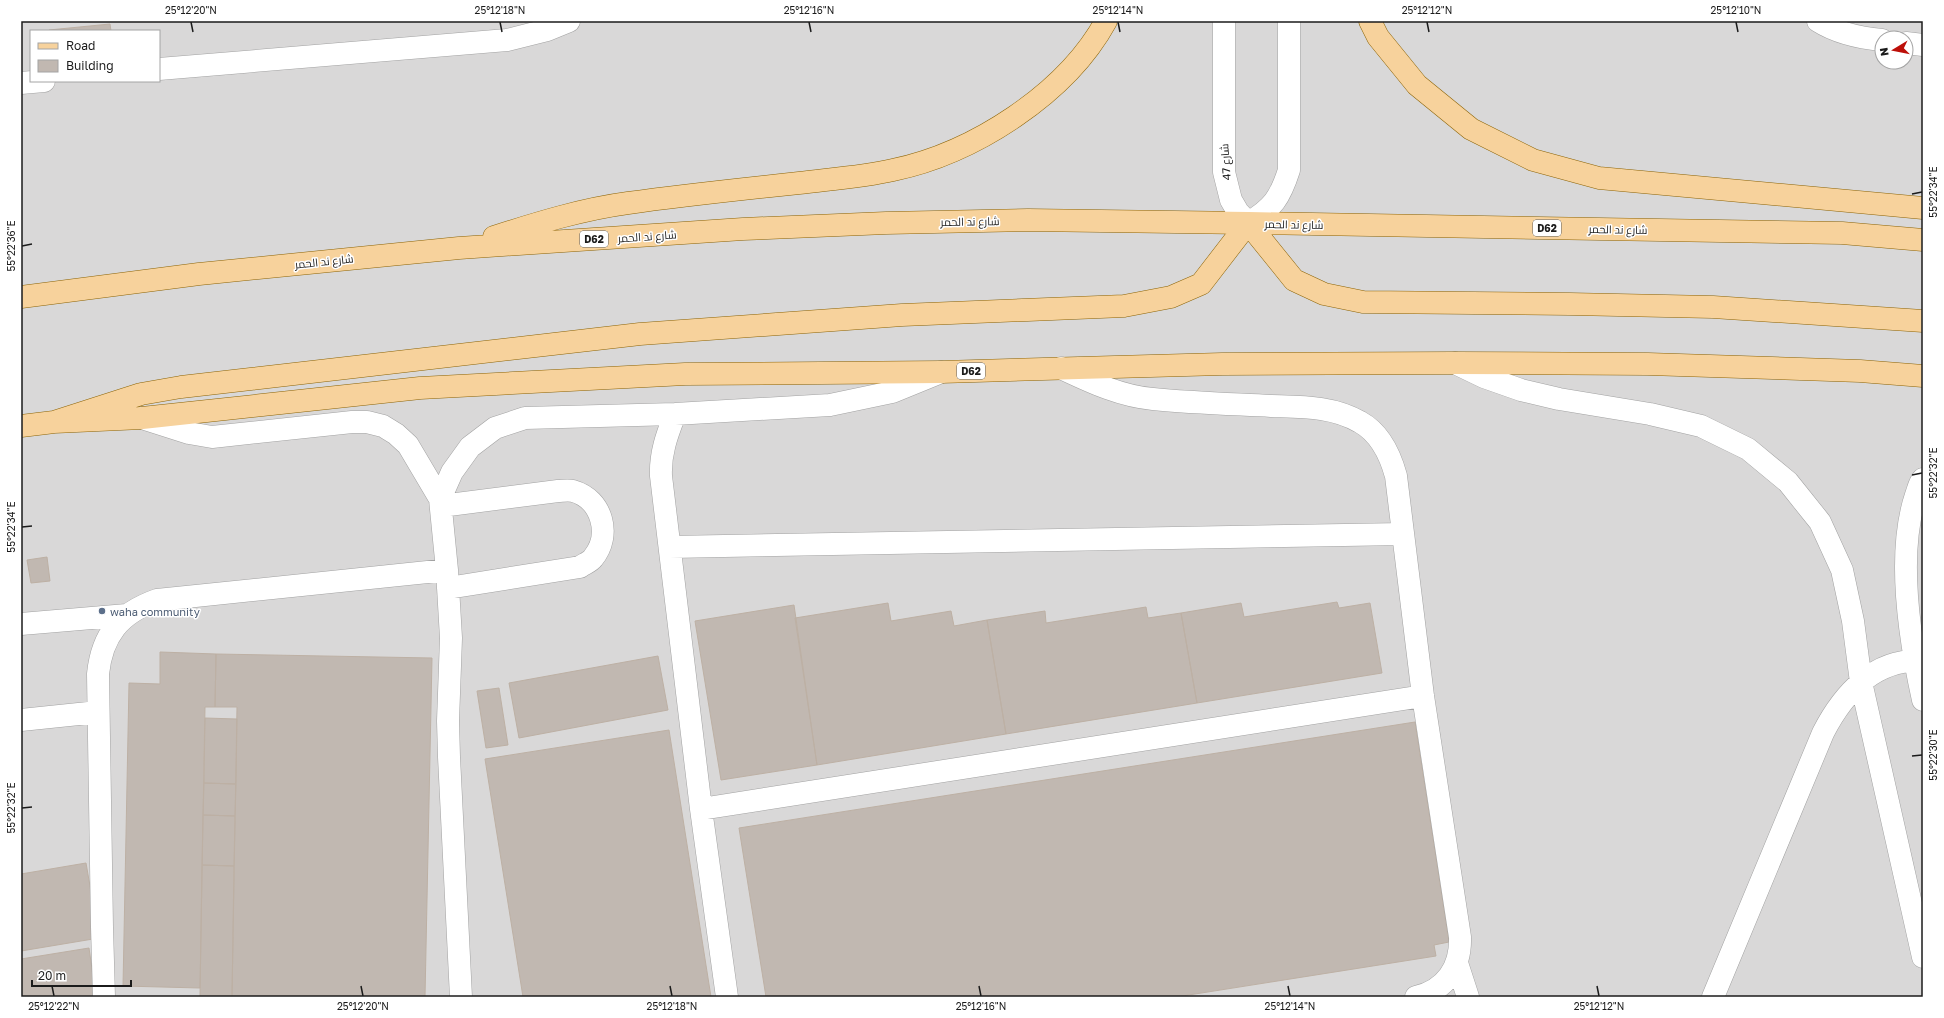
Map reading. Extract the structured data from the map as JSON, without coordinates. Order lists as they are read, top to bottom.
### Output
{
  "streets": {
    "main road": ["شارع ند الحمر", "D62"],
    "street": ["شارع 47"]
  },
  "crossings": [
    ["شارع 47", "شارع ند الحمر"]
  ],
  "places": ["waha community"],
  "legend": ["Road", "Building"],
  "scale_bar": "20 m",
  "north": "left",
  "coordinates": [
    "25°12'20\"N",
    "25°12'18\"N",
    "25°12'16\"N",
    "25°12'14\"N",
    "25°12'12\"N",
    "25°12'10\"N",
    "55°22'34\"E",
    "55°22'36\"E",
    "55°22'32\"E",
    "55°22'30\"E",
    "25°12'22\"N"
  ]
}
